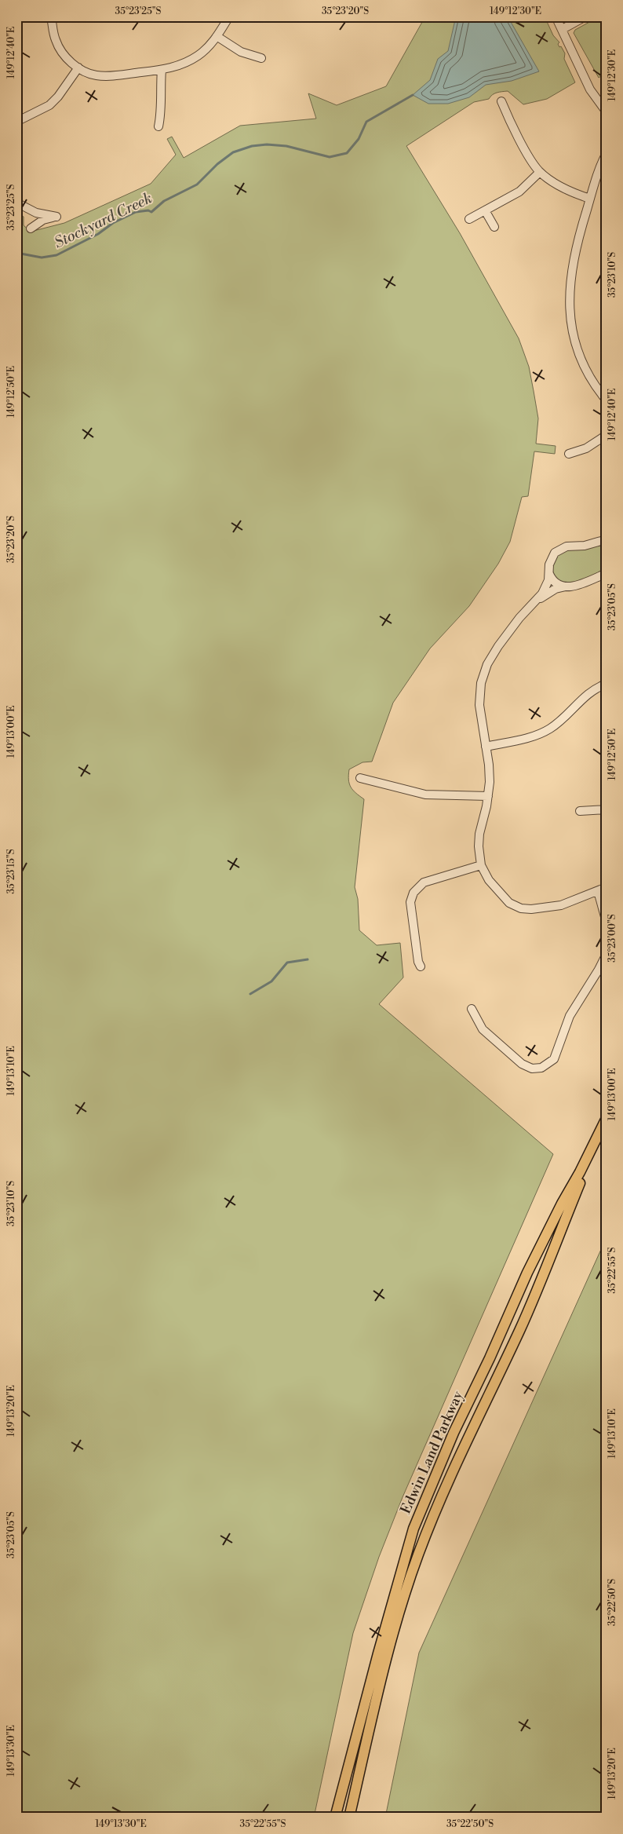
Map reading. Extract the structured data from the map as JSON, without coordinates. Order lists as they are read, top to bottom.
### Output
{
  "streets": {
    "main road": ["Edwin Land Parkway"]
  },
  "water": ["Stockyard Creek"],
  "coordinates": [
    "35°23'25\"S",
    "35°23'20\"S",
    "149°12'30\"E",
    "149°12'40\"E",
    "35°23'10\"S",
    "149°12'50\"E",
    "35°23'05\"S",
    "149°13'00\"E",
    "35°23'15\"S",
    "35°23'00\"S",
    "149°13'10\"E",
    "35°22'55\"S",
    "149°13'20\"E",
    "35°22'50\"S",
    "149°13'30\"E"
  ]
}
